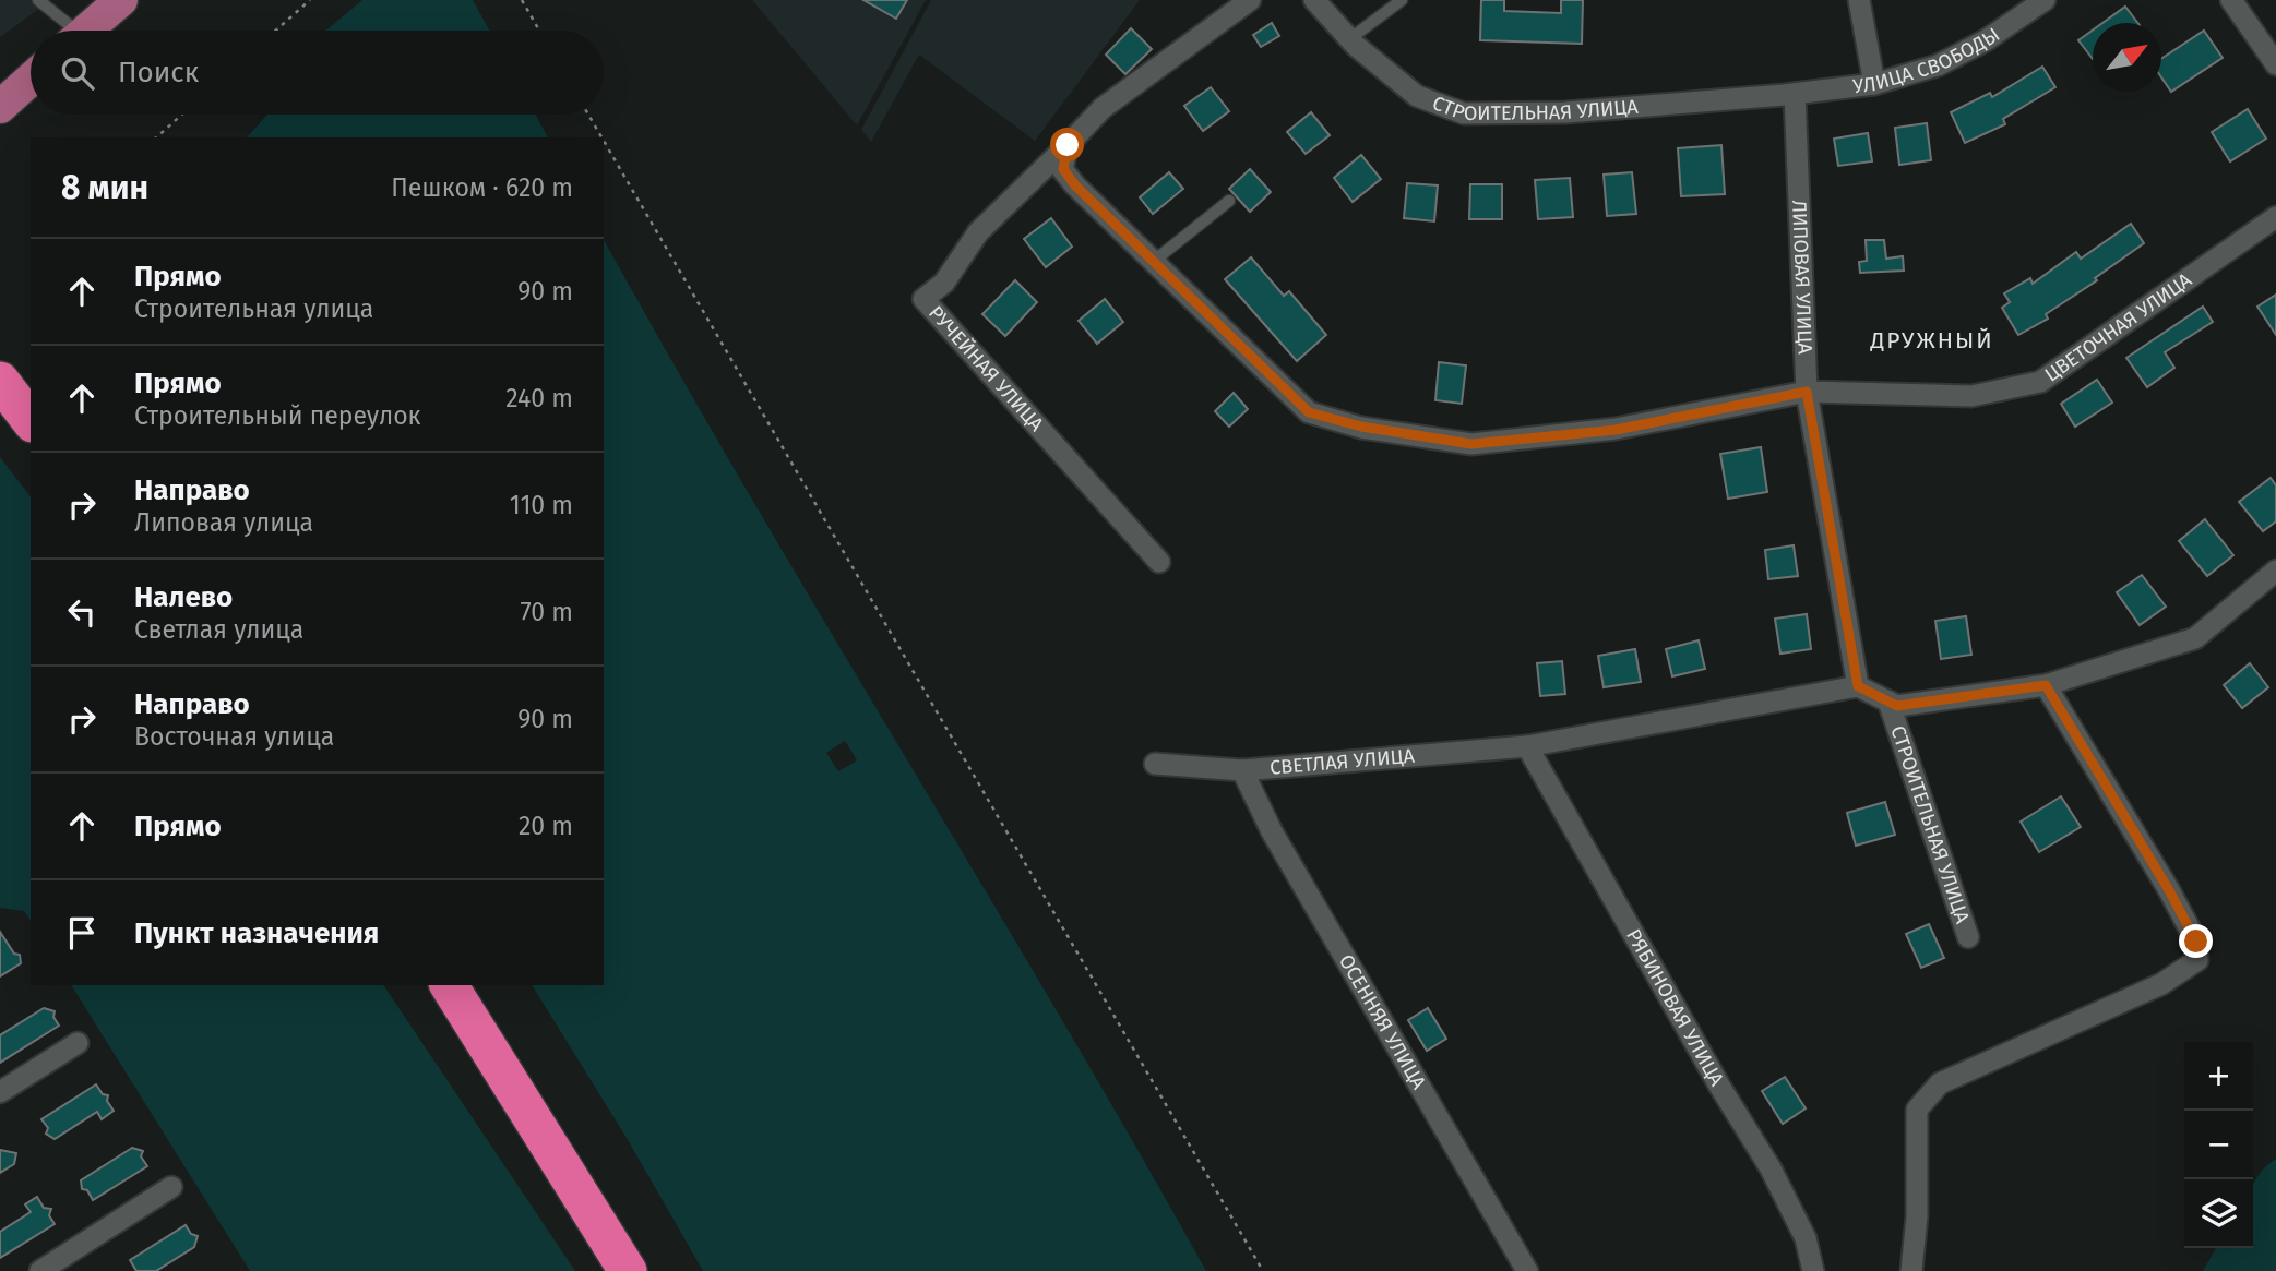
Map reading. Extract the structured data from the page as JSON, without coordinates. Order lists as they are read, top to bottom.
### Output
{
  "streets": {
    "street": [
      "УЛИЦА СВОБОДЫ",
      "СТРОИТЕЛЬНАЯ УЛИЦА",
      "ЛИПОВАЯ УЛИЦА",
      "ЦВЕТОЧНАЯ УЛИЦА",
      "РУЧЕЙНАЯ УЛИЦА",
      "СВЕТЛАЯ УЛИЦА",
      "РЯБИНОВАЯ УЛИЦА",
      "ОСЕННЯЯ УЛИЦА"
    ]
  },
  "crossings": [
    ["УЛИЦА СВОБОДЫ", "СТРОИТЕЛЬНАЯ УЛИЦА"],
    ["УЛИЦА СВОБОДЫ", "ЛИПОВАЯ УЛИЦА"],
    ["СТРОИТЕЛЬНАЯ УЛИЦА", "ЛИПОВАЯ УЛИЦА"],
    ["СТРОИТЕЛЬНАЯ УЛИЦА", "СВЕТЛАЯ УЛИЦА"],
    ["ЛИПОВАЯ УЛИЦА", "ЦВЕТОЧНАЯ УЛИЦА"],
    ["ЛИПОВАЯ УЛИЦА", "СВЕТЛАЯ УЛИЦА"],
    ["СВЕТЛАЯ УЛИЦА", "РЯБИНОВАЯ УЛИЦА"],
    ["СВЕТЛАЯ УЛИЦА", "ОСЕННЯЯ УЛИЦА"]
  ],
  "districts": ["ДРУЖНЫЙ"],
  "north": "top right",
  "page": {
    "search": "Поиск",
    "heading": ["8 мин", "Пешком · 620 m"],
    "list": [
      ["Прямо", "Строительная улица", "90 m"],
      ["Прямо", "Строительный переулок", "240 m"],
      ["Направо", "Липовая улица", "110 m"],
      ["Налево", "Светлая улица", "70 m"],
      ["Направо", "Восточная улица", "90 m"],
      ["Прямо", "20 m"],
      "Пункт назначения"
    ],
    "map_buttons": ["+", "−"]
  }
}
